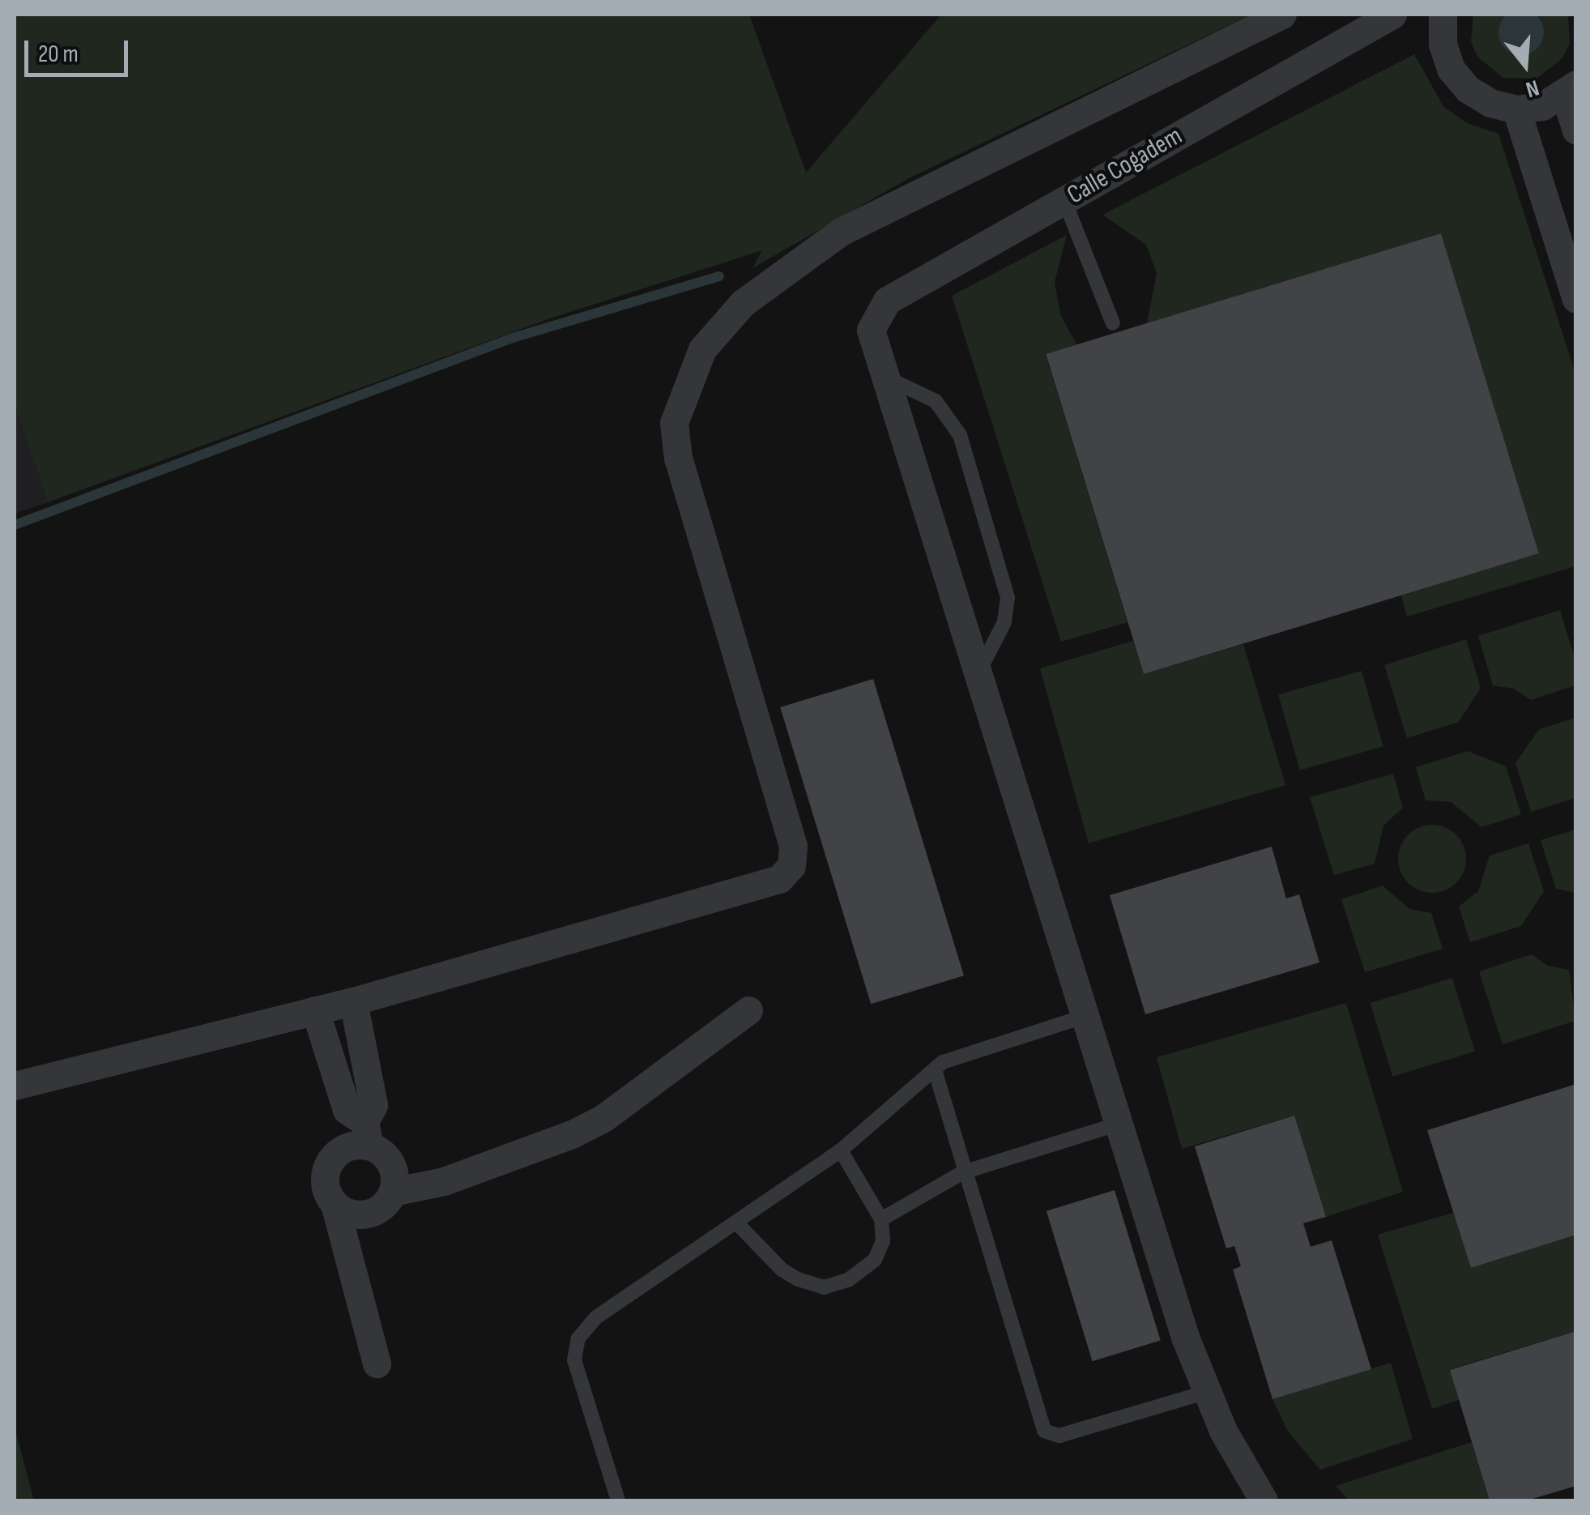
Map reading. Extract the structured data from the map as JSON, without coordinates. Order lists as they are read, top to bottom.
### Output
{
  "streets": {
    "street": ["Calle Cogadem"]
  },
  "scale_bar": "20 m",
  "north": "bottom"
}
